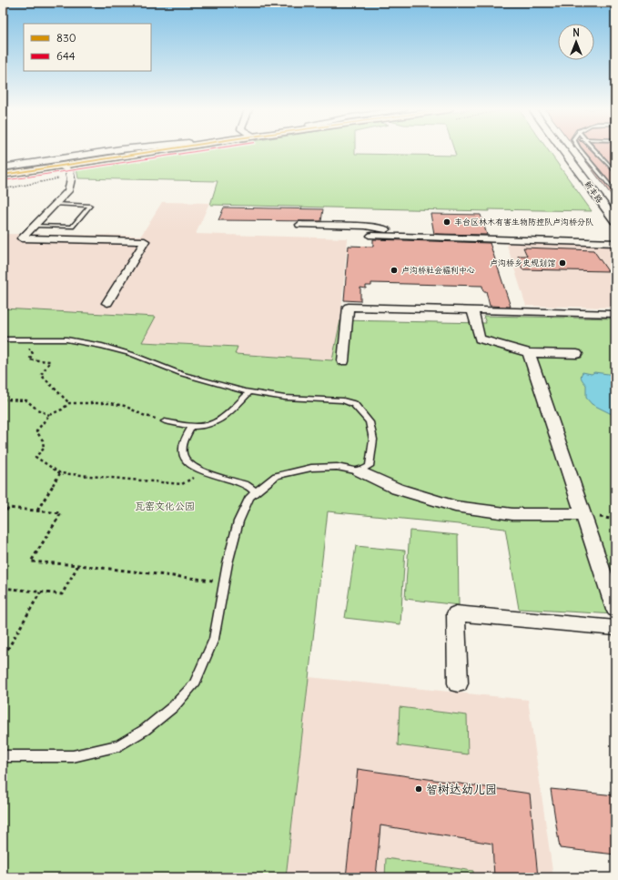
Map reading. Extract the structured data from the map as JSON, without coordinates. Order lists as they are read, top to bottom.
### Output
{
  "streets": {
    "street": ["新丰路"]
  },
  "parks": ["瓦窑文化公园"],
  "places": [
    "丰台区林木有害生物防控队卢沟桥分队",
    "卢沟桥乡史规划馆",
    "卢沟桥社会福利中心",
    "智树达幼儿园"
  ],
  "lines": ["transit line 830", "transit line 644"],
  "legend": ["830", "644"],
  "north": "top"
}
